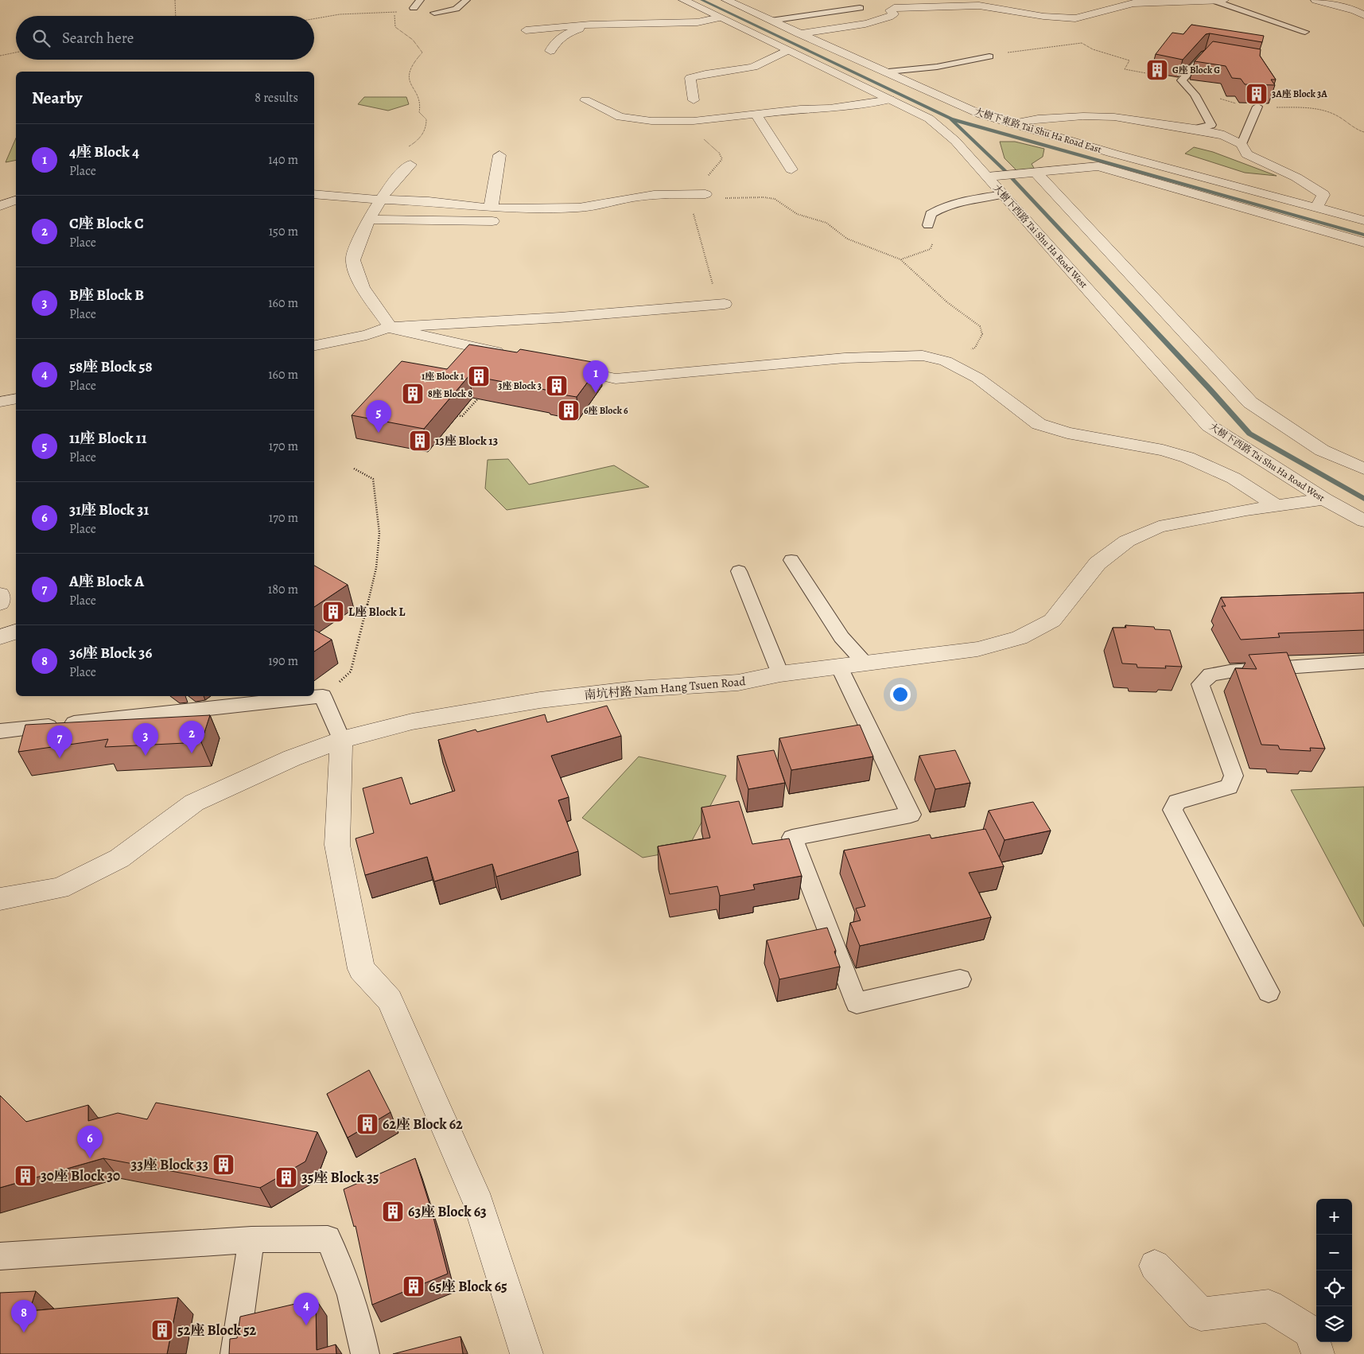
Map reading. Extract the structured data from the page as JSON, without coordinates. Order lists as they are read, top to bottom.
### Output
{
  "streets": {
    "street": ["大樹下東路 Tai Shu Ha Road East", "大樹下西路 Tai Shu Ha Road West", "南坑村路 Nam Hang Tsuen Road"]
  },
  "crossings": [
    ["大樹下西路 Tai Shu Ha Road West", "南坑村路 Nam Hang Tsuen Road"]
  ],
  "places": {
    "building": [
      "G座 Block G",
      "3A座 Block 3A",
      "1座 Block 1",
      "3座 Block 3",
      "8座 Block 8",
      "6座 Block 6",
      "13座 Block 13",
      "L座 Block L",
      "62座 Block 62",
      "33座 Block 33",
      "30座 Block 30",
      "35座 Block 35",
      "63座 Block 63",
      "65座 Block 65",
      "52座 Block 52"
    ]
  },
  "page": {
    "search": "Search here",
    "heading": ["Nearby", "8 results"],
    "list": [
      {
        "mark": "1",
        "name": "4座 Block 4",
        "note": "Place",
        "value": "140 m"
      },
      {
        "mark": "2",
        "name": "C座 Block C",
        "note": "Place",
        "value": "150 m"
      },
      {
        "mark": "3",
        "name": "B座 Block B",
        "note": "Place",
        "value": "160 m"
      },
      {
        "mark": "4",
        "name": "58座 Block 58",
        "note": "Place",
        "value": "160 m"
      },
      {
        "mark": "5",
        "name": "11座 Block 11",
        "note": "Place",
        "value": "170 m"
      },
      {
        "mark": "6",
        "name": "31座 Block 31",
        "note": "Place",
        "value": "170 m"
      },
      {
        "mark": "7",
        "name": "A座 Block A",
        "note": "Place",
        "value": "180 m"
      },
      {
        "mark": "8",
        "name": "36座 Block 36",
        "note": "Place",
        "value": "190 m"
      }
    ],
    "pins": [
      "1",
      "5",
      "2",
      "3",
      "7",
      "6",
      "4",
      "8"
    ],
    "map_buttons": ["+", "−"]
  }
}
